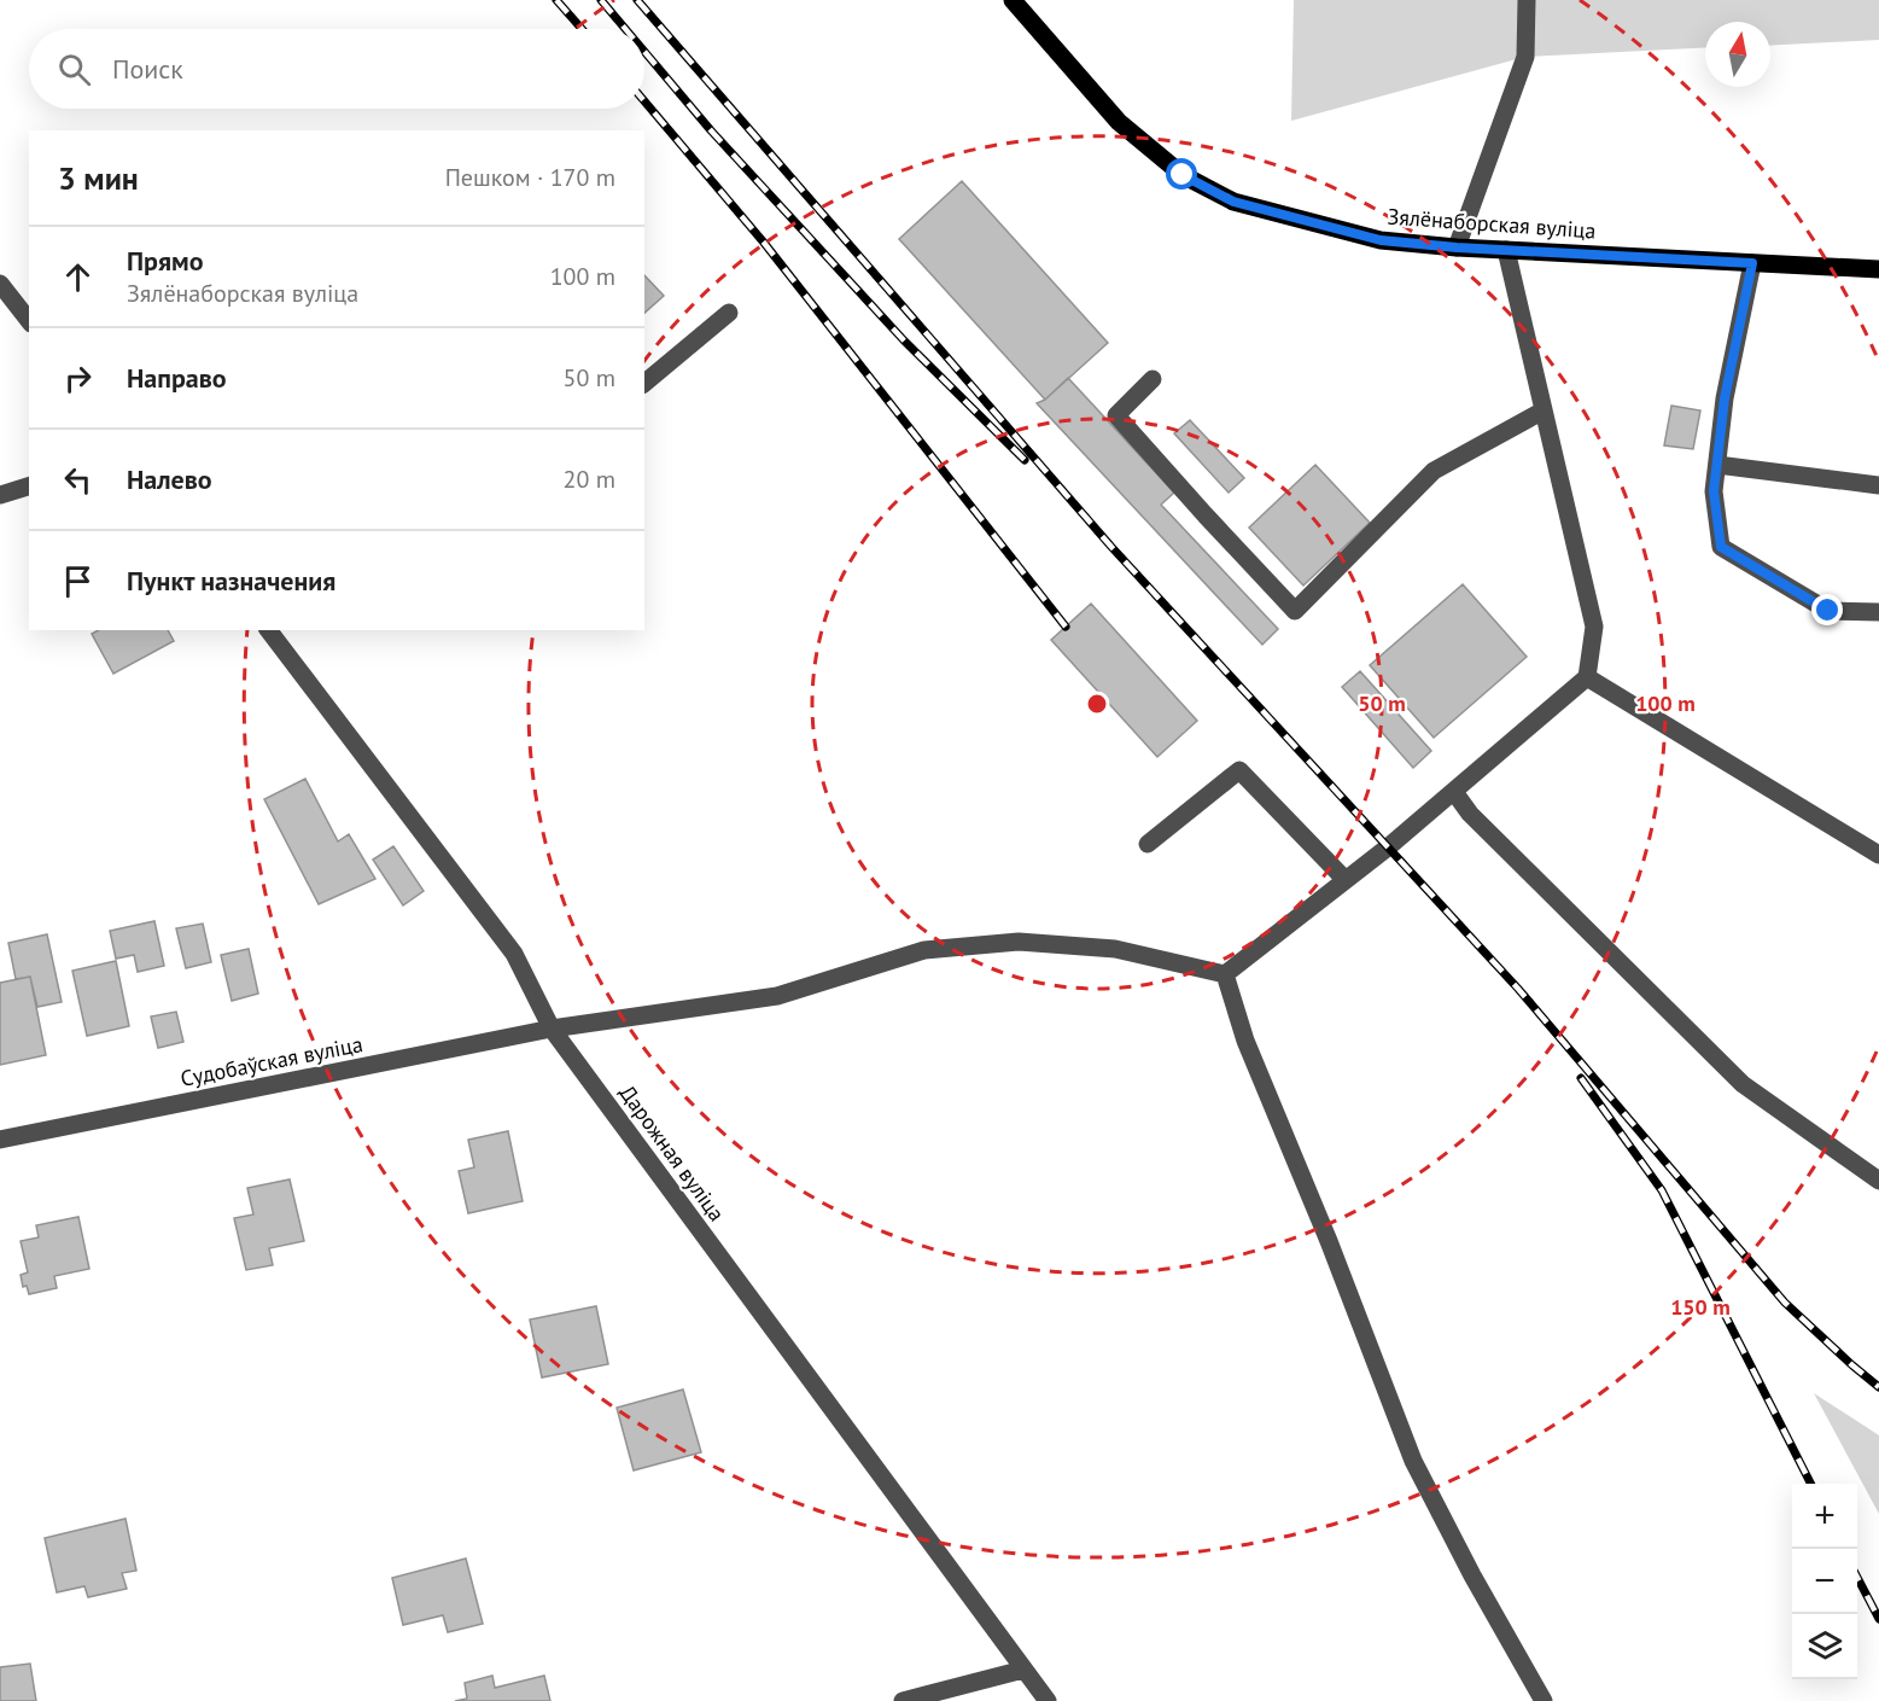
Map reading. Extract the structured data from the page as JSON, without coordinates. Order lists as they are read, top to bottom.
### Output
{
  "streets": {
    "main road": ["Зялёнаборская вуліца"],
    "street": ["Судобаўская вуліца", "Дарожная вуліца"]
  },
  "crossings": [
    ["Судобаўская вуліца", "Дарожная вуліца"]
  ],
  "north": "top",
  "page": {
    "search": "Поиск",
    "heading": ["3 мин", "Пешком · 170 m"],
    "list": [
      ["Прямо", "Зялёнаборская вуліца", "100 m"],
      ["Направо", "50 m"],
      ["Налево", "20 m"],
      "Пункт назначения"
    ],
    "map_buttons": ["+", "−"]
  },
  "rings": ["50 m", "100 m", "150 m"]
}
